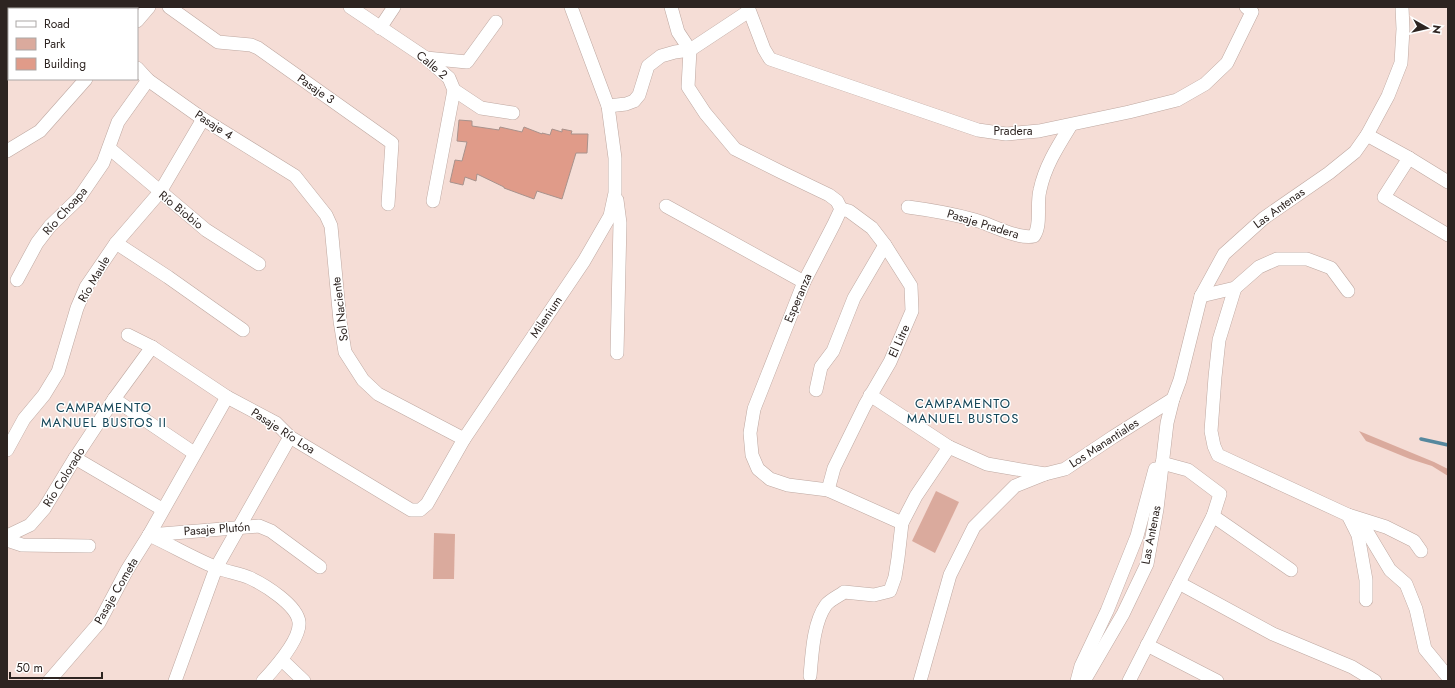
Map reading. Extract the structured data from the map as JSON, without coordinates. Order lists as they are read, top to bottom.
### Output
{
  "streets": {
    "street": [
      "Calle 2",
      "Pasaje 3",
      "Pasaje 4",
      "Pradera",
      "Las Antenas",
      "Río Biobio",
      "Río Choapa",
      "Pasaje Pradera",
      "Río Maule",
      "Esperanza",
      "Sol Naciente",
      "Milenium",
      "El Litre",
      "Pasaje Río Loa",
      "Los Manantiales",
      "Río Colorado",
      "Pasaje Plutón",
      "Pasaje Cometa"
    ]
  },
  "crossings": [
    ["Pasaje 4", "Río Choapa"],
    ["Pasaje 4", "Río Maule"],
    ["Pasaje 4", "Sol Naciente"],
    ["Pradera", "Pasaje Pradera"],
    ["Las Antenas", "Los Manantiales"],
    ["Río Biobio", "Río Choapa"],
    ["Río Biobio", "Río Maule"],
    ["Esperanza", "El Litre"],
    ["Sol Naciente", "Milenium"],
    ["Milenium", "Pasaje Río Loa"],
    ["Pasaje Río Loa", "Río Colorado"],
    ["Pasaje Río Loa", "Pasaje Cometa"],
    ["Pasaje Plutón", "Pasaje Cometa"]
  ],
  "districts": ["CAMPAMENTO MANUEL BUSTOS", "CAMPAMENTO MANUEL BUSTOS II"],
  "legend": ["Road", "Park", "Building"],
  "scale_bar": "50 m",
  "north": "right"
}
